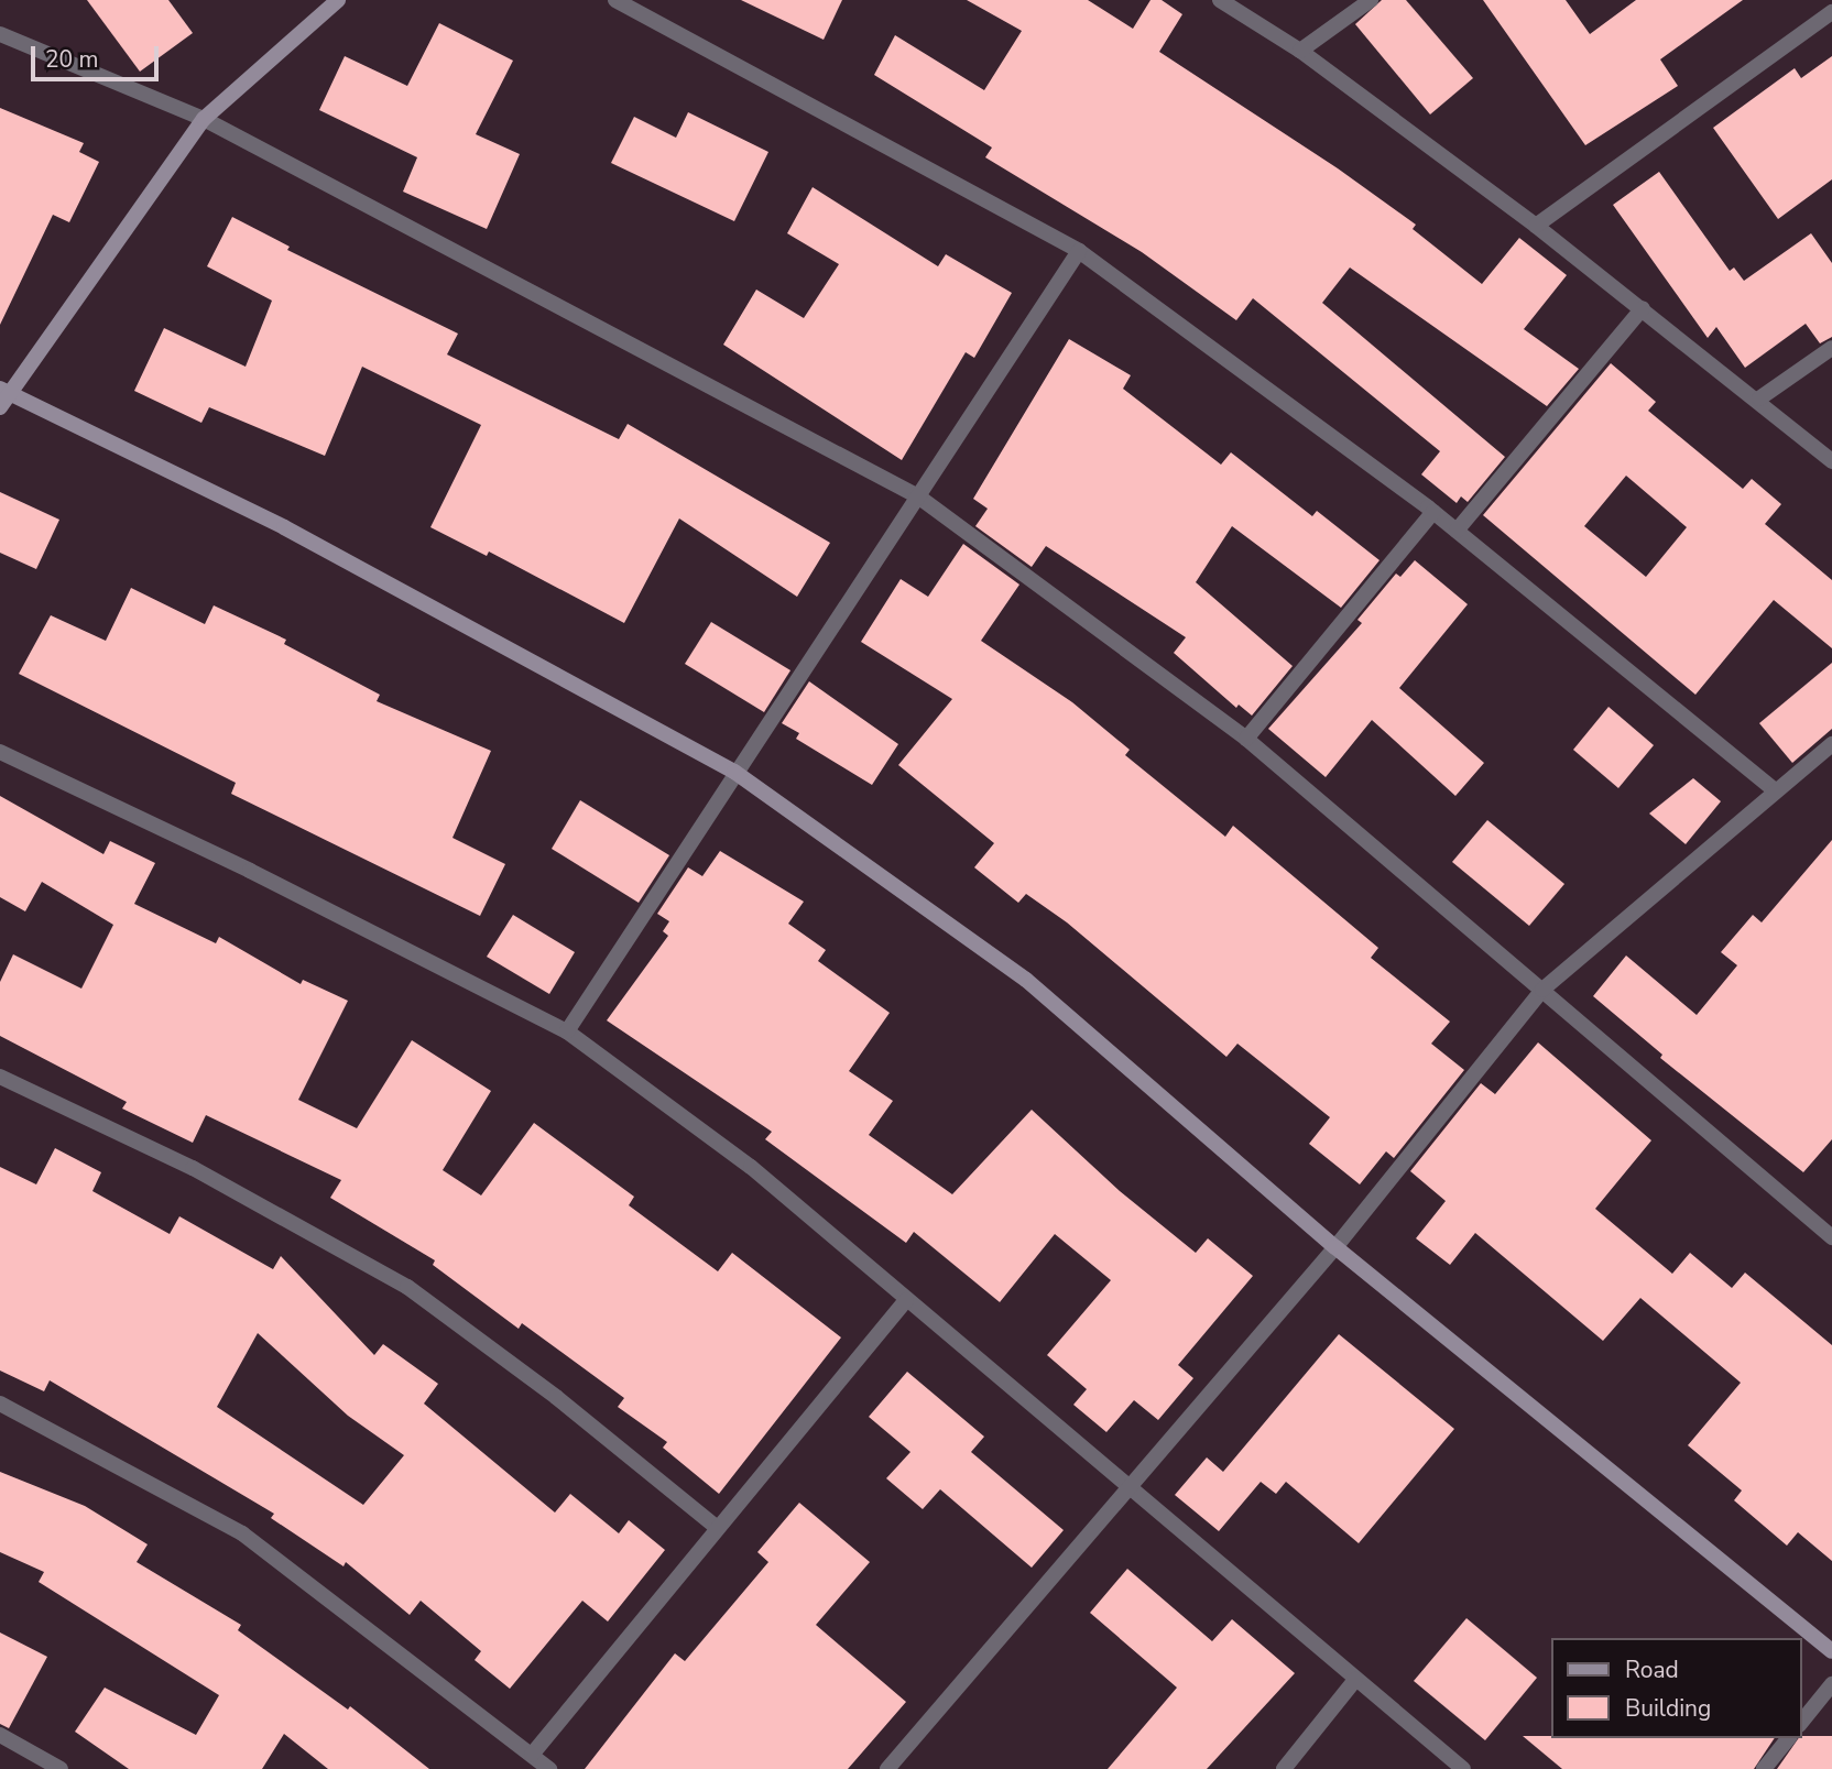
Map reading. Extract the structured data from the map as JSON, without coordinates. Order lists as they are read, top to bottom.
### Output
{
  "legend": ["Road", "Building"],
  "scale_bar": "20 m"
}
